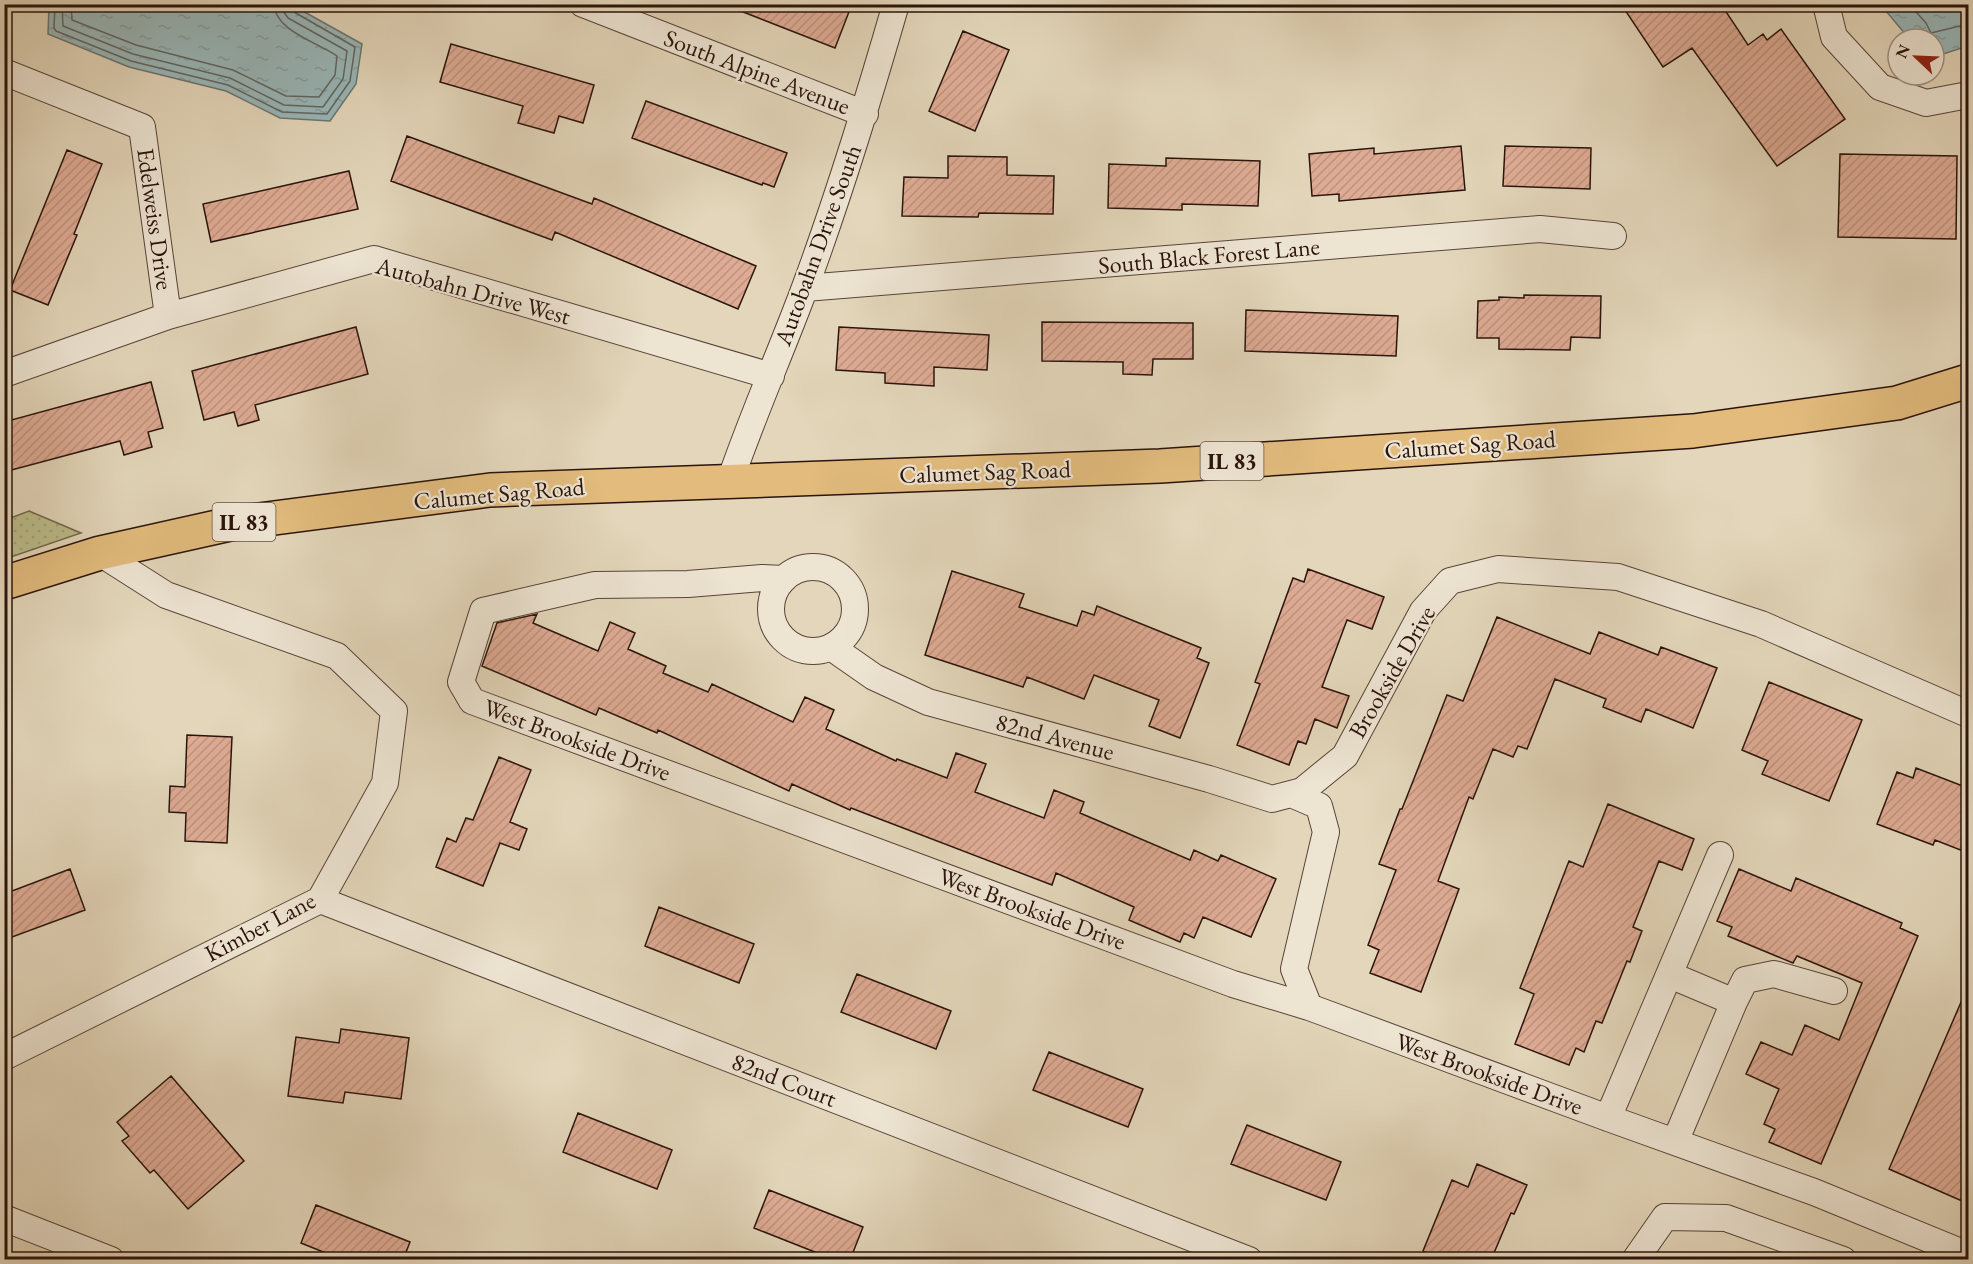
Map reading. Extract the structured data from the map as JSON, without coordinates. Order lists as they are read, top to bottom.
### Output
{
  "streets": {
    "main road": ["Calumet Sag Road", "IL 83"],
    "street": [
      "South Alpine Avenue",
      "Edelweiss Drive",
      "Autobahn Drive South",
      "South Black Forest Lane",
      "Autobahn Drive West",
      "Brookside Drive",
      "82nd Avenue",
      "West Brookside Drive",
      "Kimber Lane",
      "82nd Court"
    ]
  },
  "crossings": [
    ["South Alpine Avenue", "Autobahn Drive South"],
    ["Edelweiss Drive", "Autobahn Drive West"],
    ["Autobahn Drive South", "South Black Forest Lane"],
    ["Autobahn Drive South", "Autobahn Drive West"],
    ["Autobahn Drive South", "Calumet Sag Road"],
    ["Calumet Sag Road", "Kimber Lane"],
    ["Brookside Drive", "82nd Avenue"],
    ["82nd Avenue", "West Brookside Drive"],
    ["Kimber Lane", "82nd Court"]
  ],
  "north": "top left"
}
